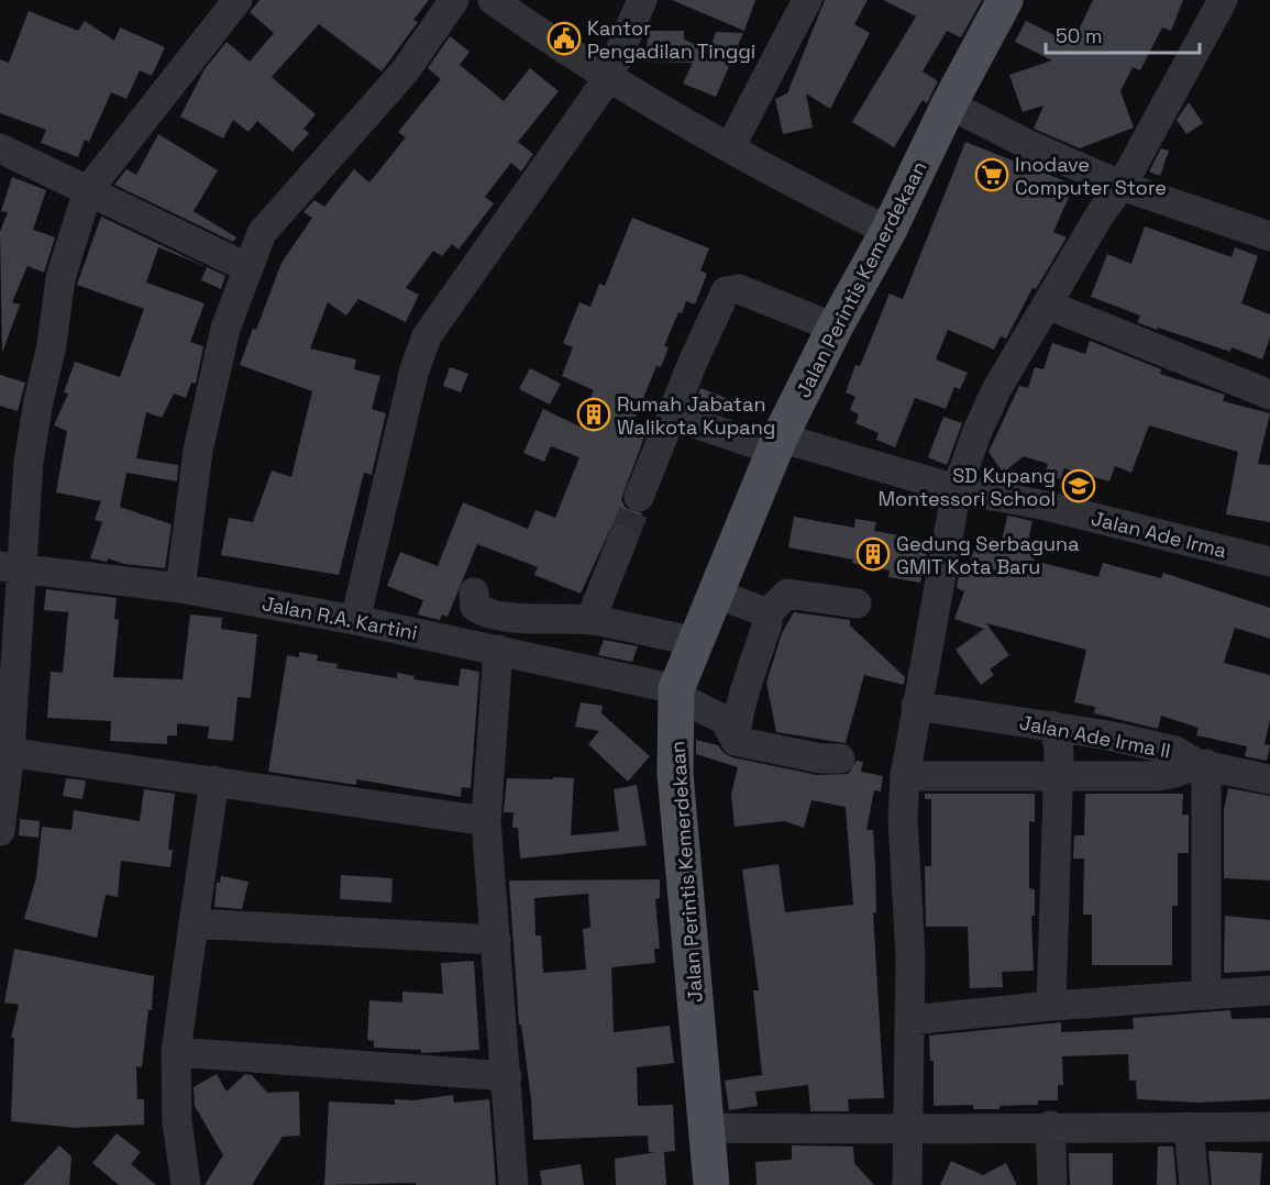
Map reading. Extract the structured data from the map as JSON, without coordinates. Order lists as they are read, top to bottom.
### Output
{
  "streets": {
    "main road": ["Jalan Perintis Kemerdekaan"],
    "street": ["Jalan Ade Irma", "Jalan R.A. Kartini", "Jalan Ade Irma II"]
  },
  "crossings": [
    ["Jalan Perintis Kemerdekaan", "Jalan Ade Irma"],
    ["Jalan Perintis Kemerdekaan", "Jalan R.A. Kartini"]
  ],
  "places": {
    "public building": ["Kantor Pengadilan Tinggi"],
    "supermarket": ["Inodave Computer Store"],
    "building": ["Rumah Jabatan Walikota Kupang", "Gedung Serbaguna GMIT Kota Baru"],
    "school or university": ["SD Kupang Montessori School"]
  },
  "scale_bar": "50 m"
}
